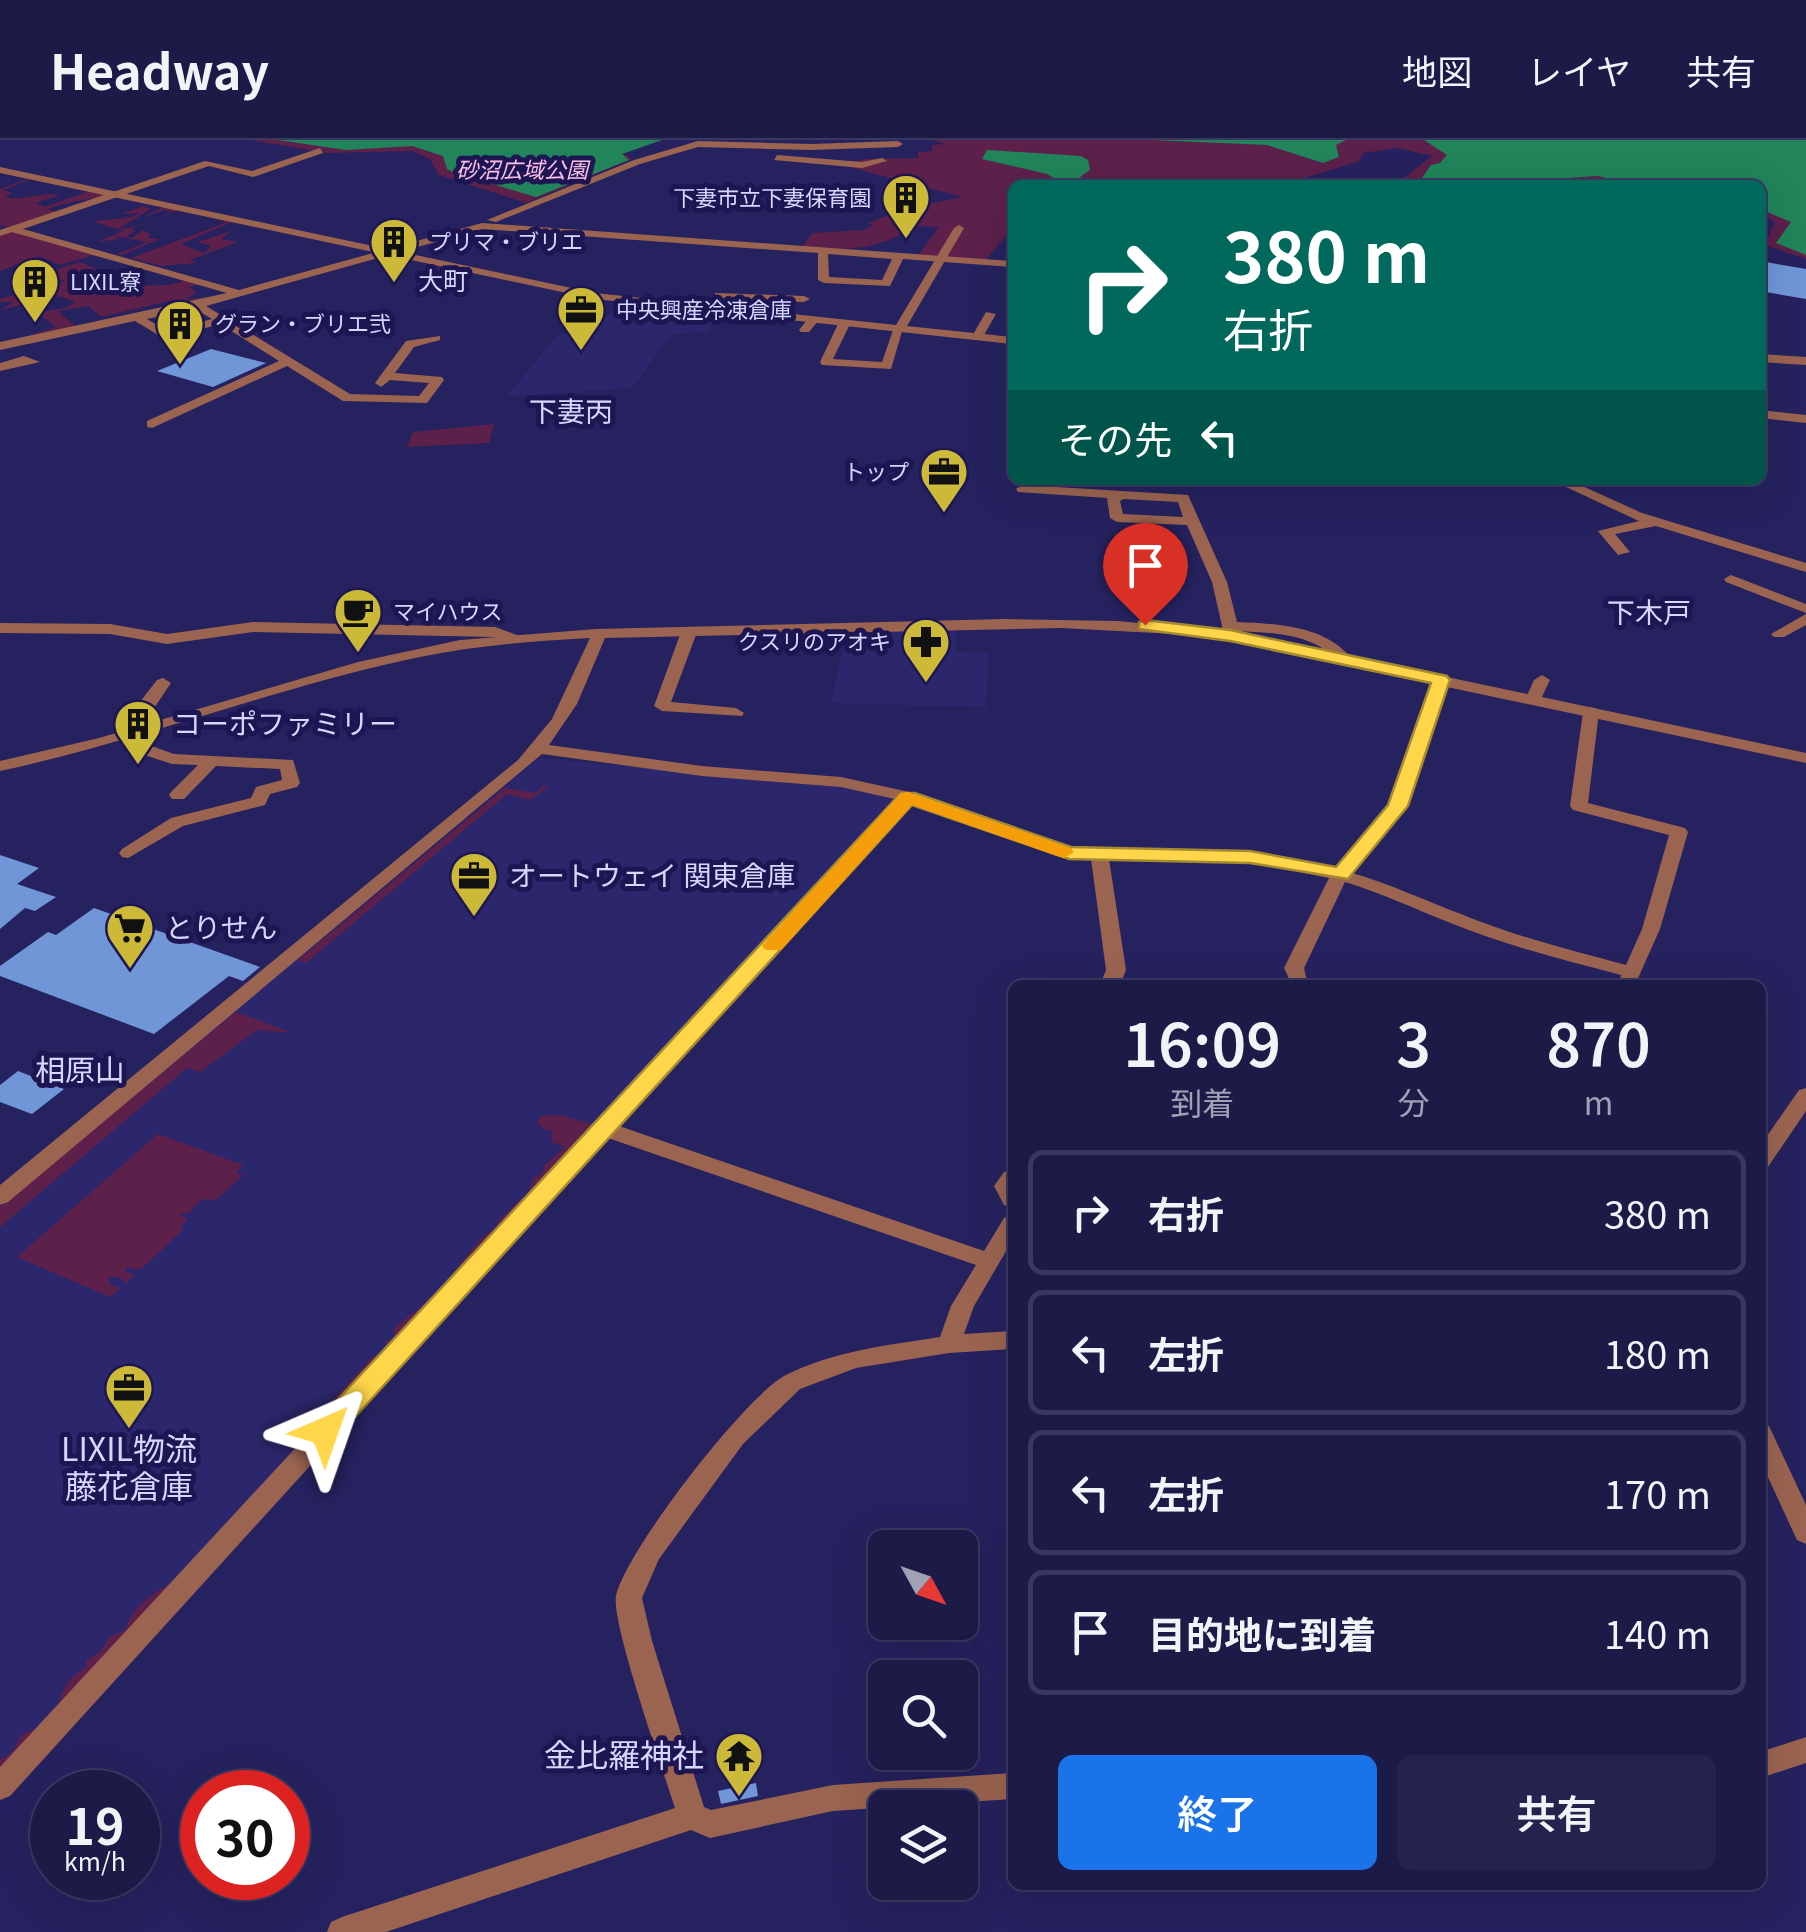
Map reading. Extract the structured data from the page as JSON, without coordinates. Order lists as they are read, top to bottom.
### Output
{
  "districts": [
    "大町",
    "下妻丙",
    "下木戸",
    "相原山"
  ],
  "parks": ["砂沼広域公園"],
  "places": {
    "building": [
      "下妻市立下妻保育園",
      "プリマ・ブリエ",
      "LIXIL寮",
      "グラン・ブリエ弐",
      "コーポファミリー"
    ],
    "office": [
      "中央興産冷凍倉庫",
      "トップ",
      "オートウェイ 関東倉庫",
      "LIXIL物流 藤花倉庫"
    ],
    "cafe": ["マイハウス"],
    "pharmacy": ["クスリのアオキ"],
    "supermarket": ["とりせん"],
    "temple": ["金比羅神社"]
  },
  "north": "bottom right",
  "page": {
    "header": "Headway",
    "nav": ["地図", "レイヤ", "共有"],
    "turn": ["380 m", "右折"],
    "then": "その先",
    "eta": [
      "16:09",
      "到着",
      "3",
      "分",
      "870",
      "m"
    ],
    "list": [
      {
        "name": "右折",
        "value": "380 m"
      },
      {
        "name": "左折",
        "value": "180 m"
      },
      {
        "name": "左折",
        "value": "170 m"
      },
      {
        "name": "目的地に到着",
        "value": "140 m"
      }
    ],
    "buttons": ["終了", "共有"],
    "speed": "19 km/h",
    "limit": "30"
  }
}
